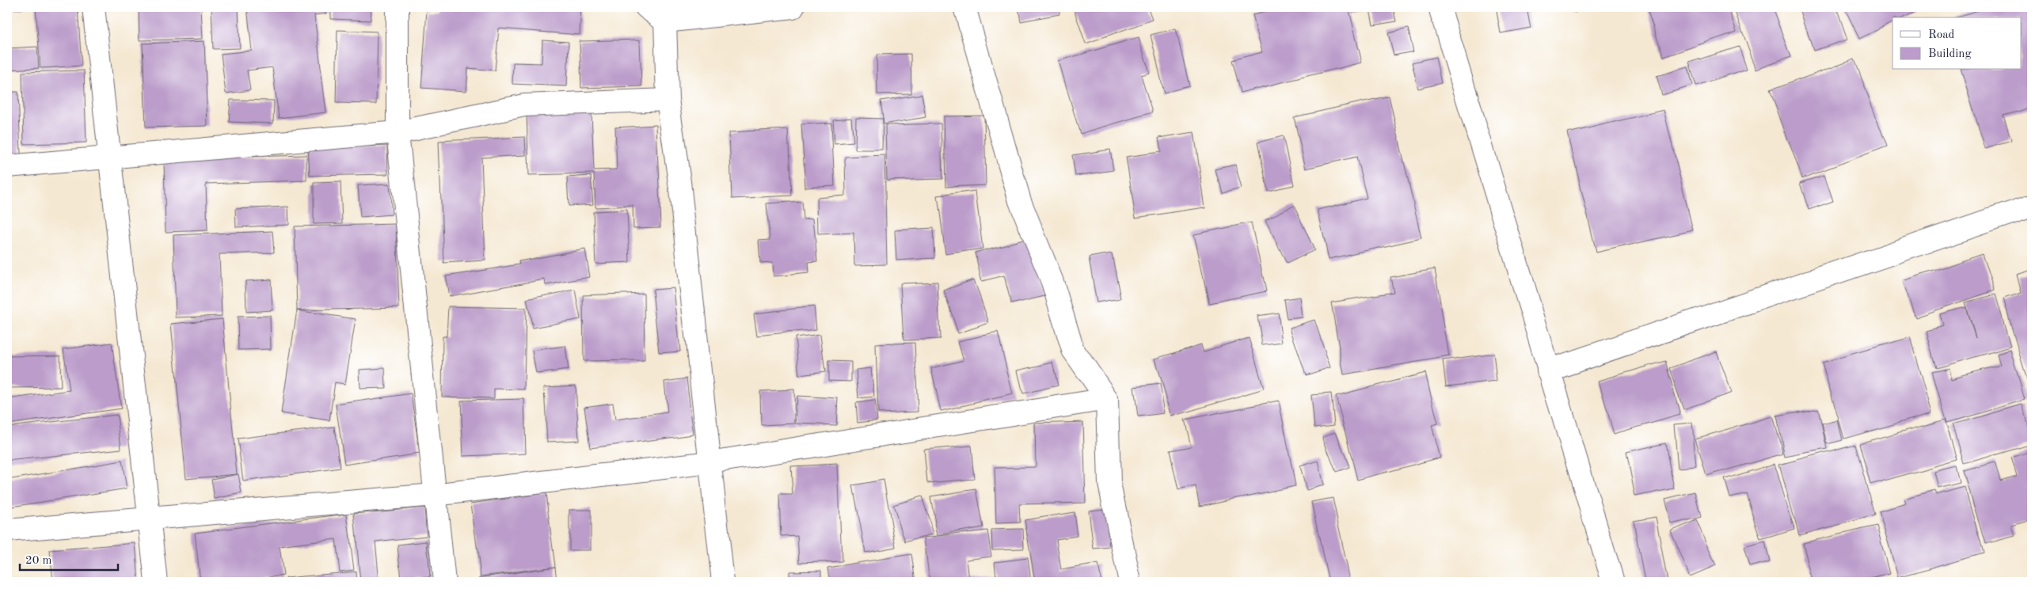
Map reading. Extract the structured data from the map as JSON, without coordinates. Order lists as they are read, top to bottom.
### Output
{
  "legend": ["Road", "Building"],
  "scale_bar": "20 m"
}
